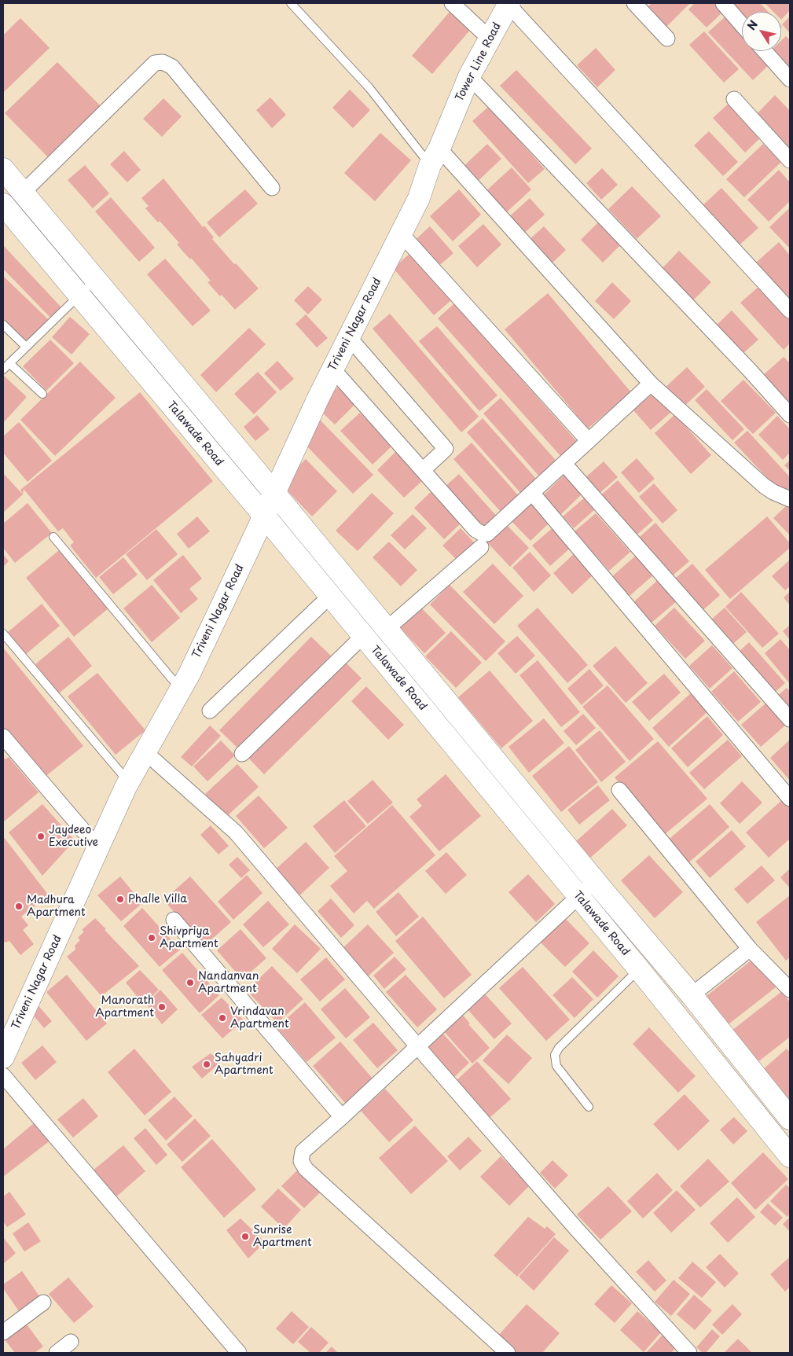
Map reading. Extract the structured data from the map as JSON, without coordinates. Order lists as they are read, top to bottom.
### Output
{
  "streets": {
    "main road": ["Tower Line Road", "Triveni Nagar Road", "Talawade Road"]
  },
  "crossings": [
    ["Tower Line Road", "Triveni Nagar Road"],
    ["Triveni Nagar Road", "Talawade Road"]
  ],
  "places": [
    "Jaydeeo Executive",
    "Phalle Villa",
    "Madhura Apartment",
    "Shivpriya Apartment",
    "Nandanvan Apartment",
    "Manorath Apartment",
    "Vrindavan Apartment",
    "Sahyadri Apartment",
    "Sunrise Apartment"
  ],
  "north": "top left"
}
